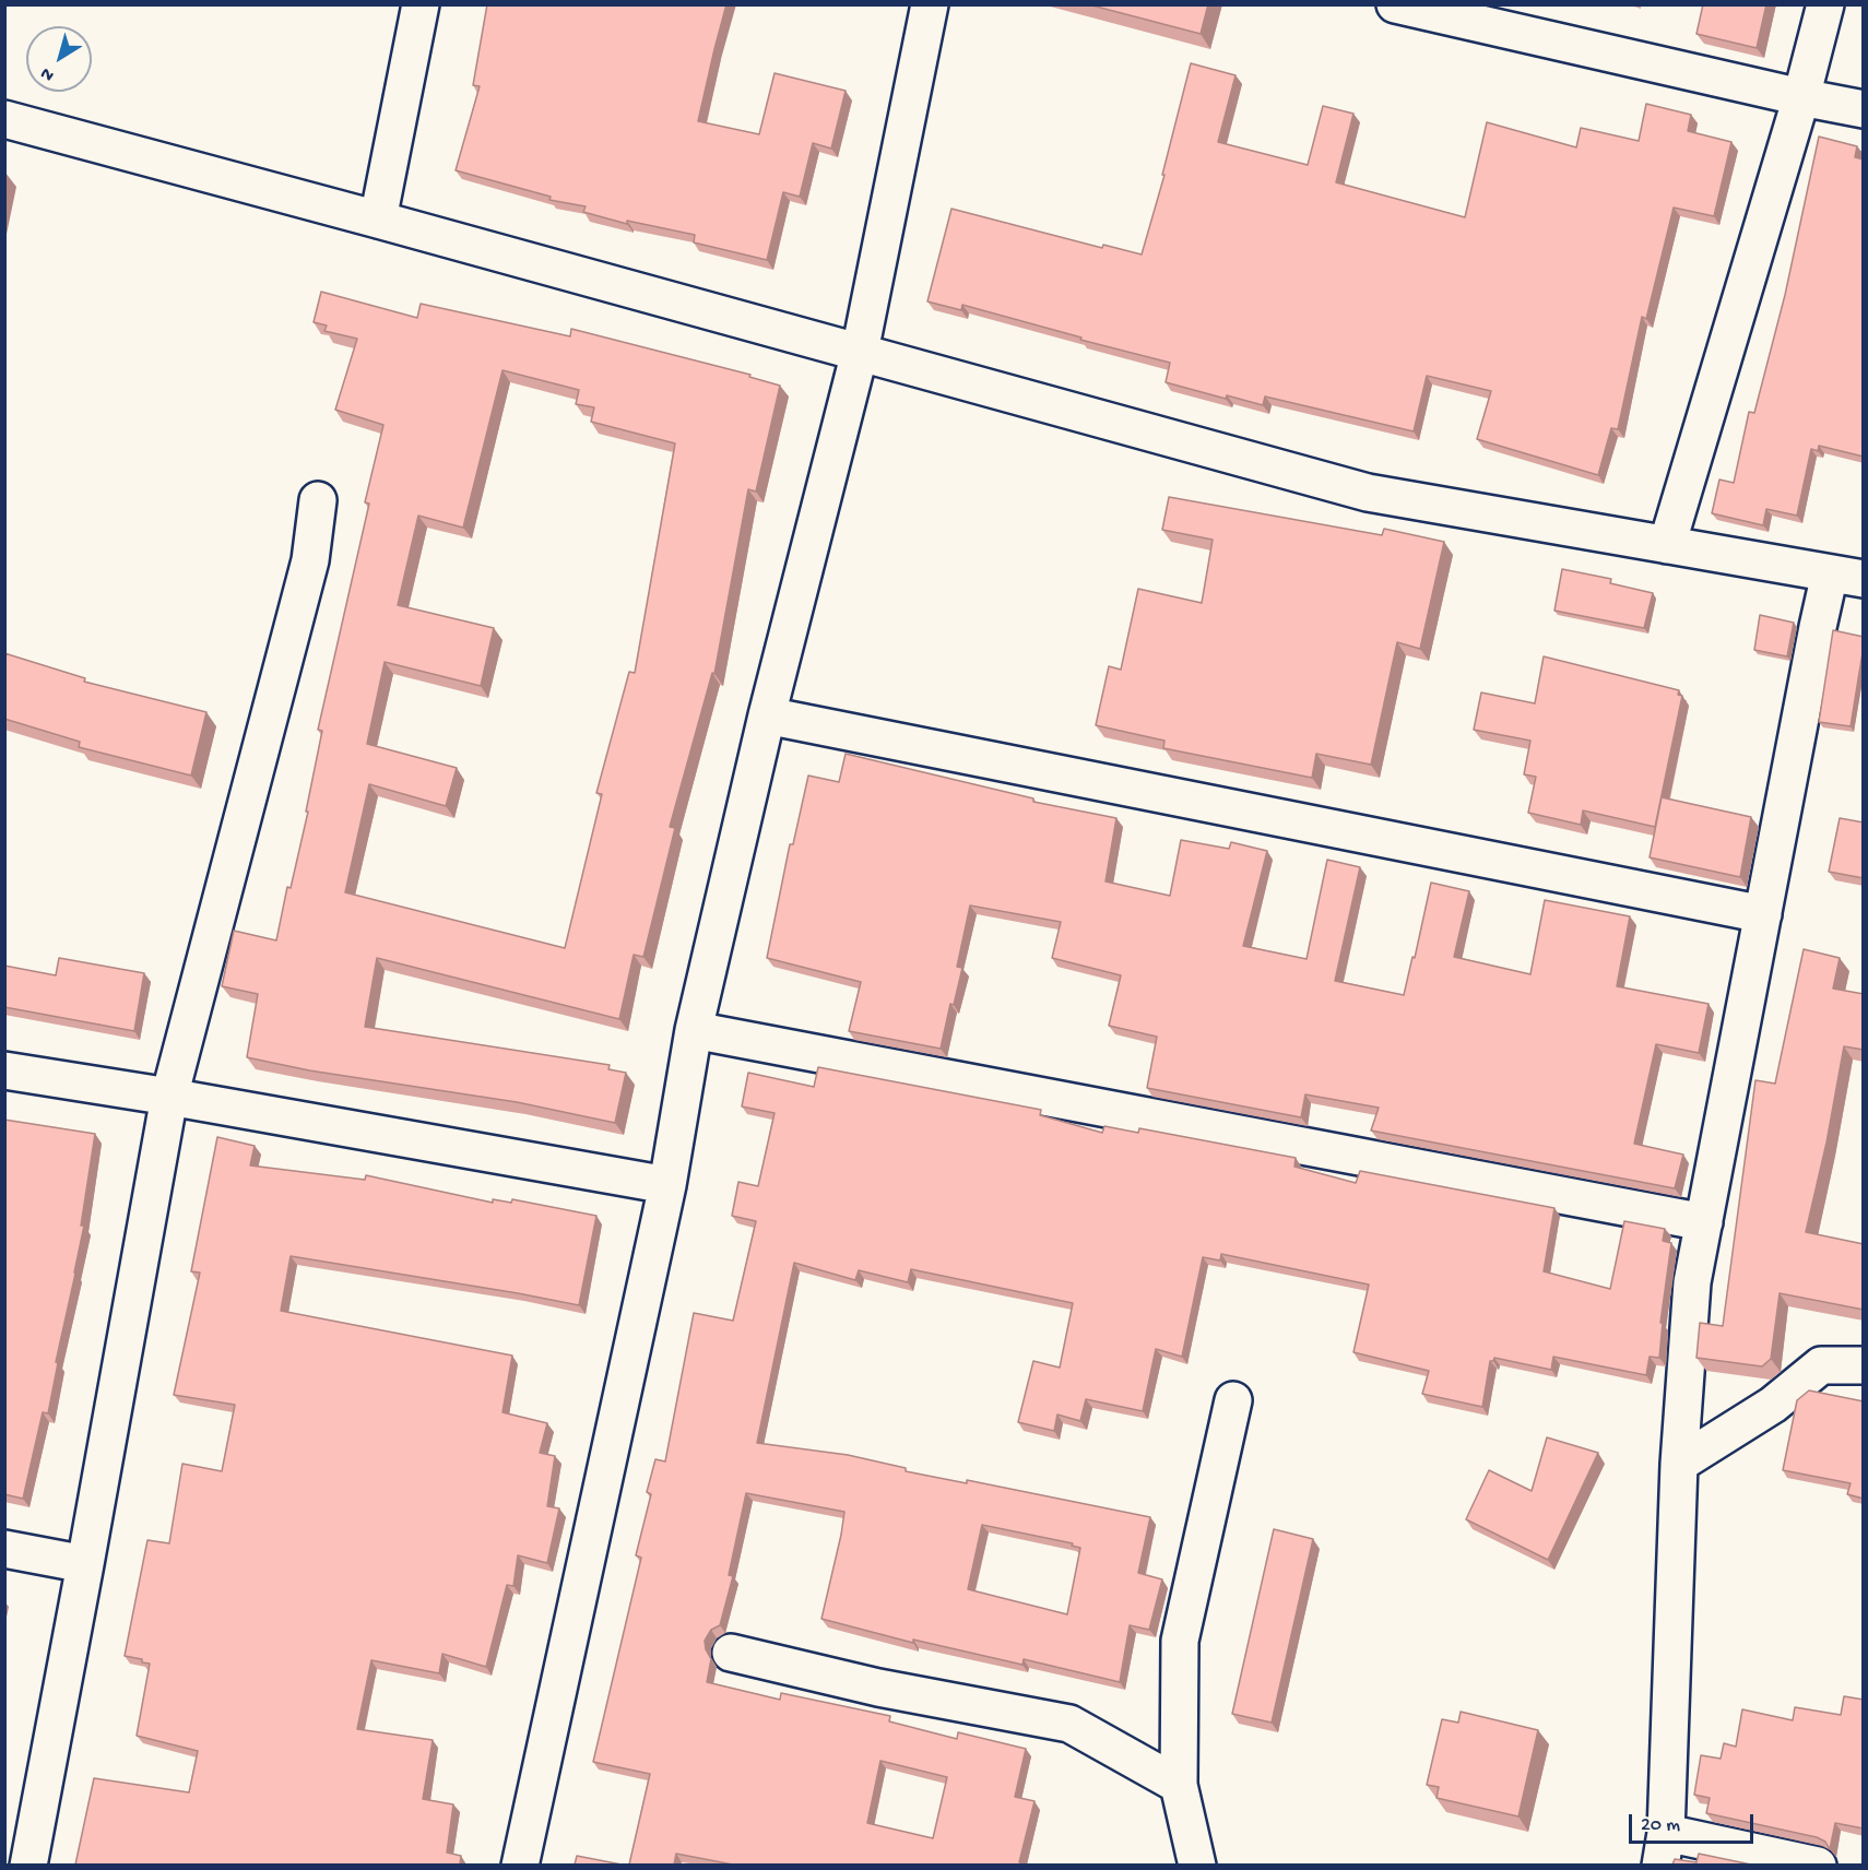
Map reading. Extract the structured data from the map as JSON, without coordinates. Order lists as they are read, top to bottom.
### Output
{
  "scale_bar": "20 m",
  "north": "bottom left"
}
